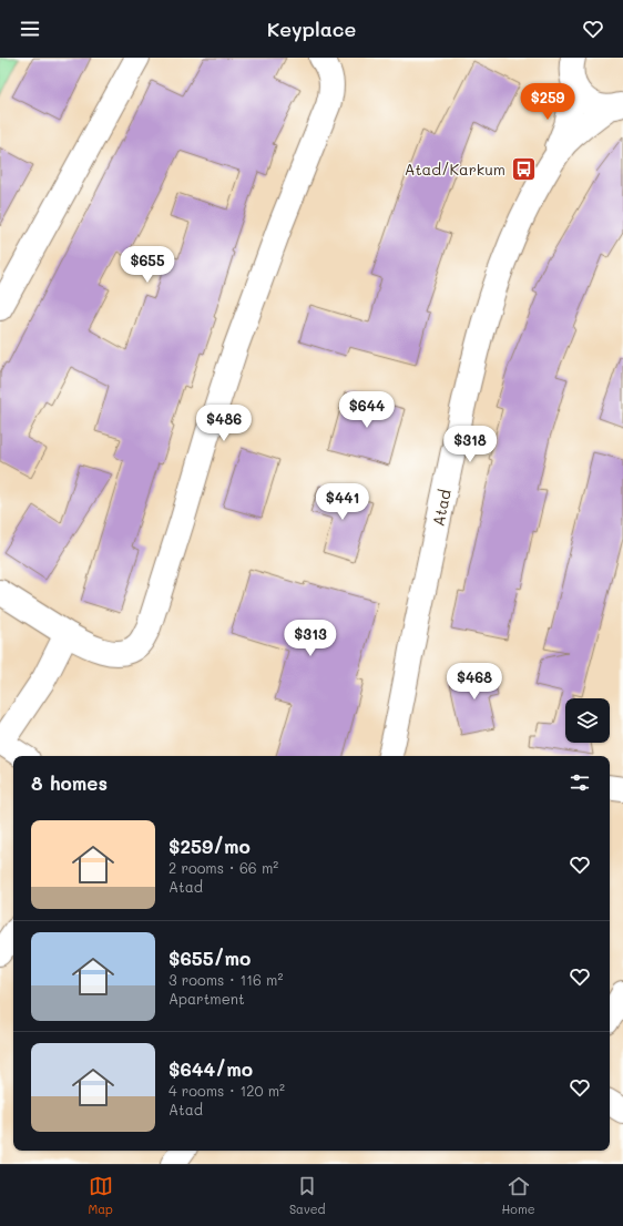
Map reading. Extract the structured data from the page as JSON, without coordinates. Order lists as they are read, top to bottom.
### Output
{
  "streets": {
    "street": ["Atad"]
  },
  "places": {
    "bus stop": ["Atad/Karkum"]
  },
  "page": {
    "header": "Keyplace",
    "price": [
      "$259",
      "$655",
      "$644",
      "$486",
      "$318",
      "$441",
      "$313",
      "$468"
    ],
    "heading": "8 homes",
    "list": [
      {
        "name": "$259/mo",
        "note": "2 rooms · 66 m² · Atad"
      },
      {
        "name": "$655/mo",
        "note": "3 rooms · 116 m² · Apartment"
      },
      {
        "name": "$644/mo",
        "note": "4 rooms · 120 m² · Atad"
      }
    ],
    "tabs": ["Map", "Saved", "Home"]
  }
}
